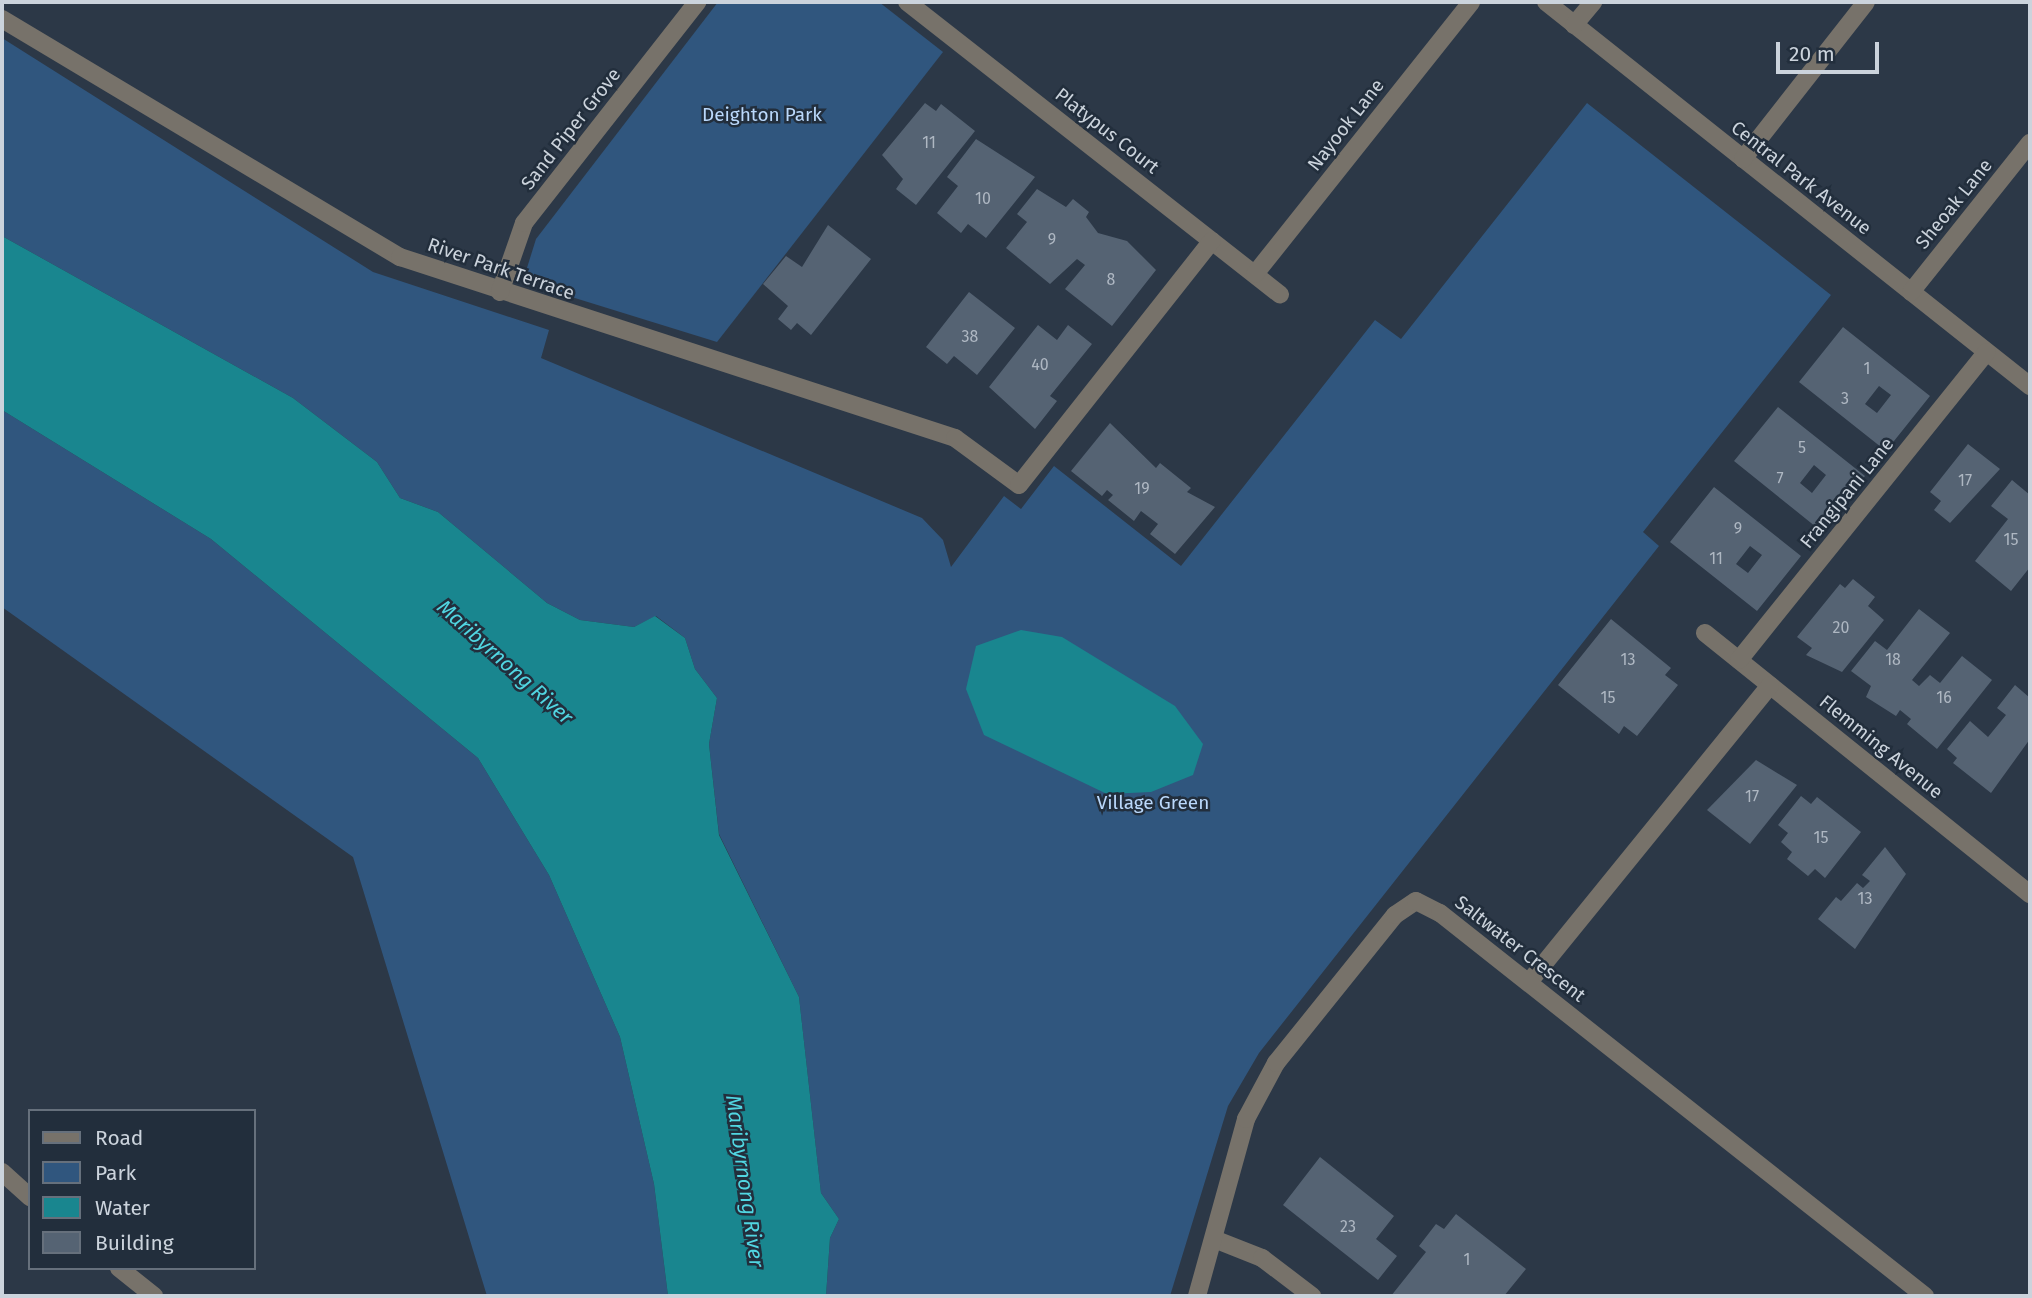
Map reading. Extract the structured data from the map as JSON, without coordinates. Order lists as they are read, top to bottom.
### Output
{
  "streets": {
    "street": [
      "Nayook Lane",
      "Sand Piper Grove",
      "Platypus Court",
      "Central Park Avenue",
      "Sheoak Lane",
      "River Park Terrace",
      "Frangipani Lane",
      "Flemming Avenue",
      "Saltwater Crescent"
    ]
  },
  "crossings": [
    ["Nayook Lane", "Platypus Court"],
    ["Sand Piper Grove", "River Park Terrace"],
    ["Platypus Court", "River Park Terrace"],
    ["Central Park Avenue", "Sheoak Lane"],
    ["Central Park Avenue", "Frangipani Lane"],
    ["Frangipani Lane", "Flemming Avenue"]
  ],
  "water": ["Maribyrnong River"],
  "parks": ["Deighton Park", "Village Green"],
  "house_numbers": [
    "11",
    "10",
    "9",
    "8",
    "38",
    "40",
    "1",
    "3",
    "5",
    "7",
    "17",
    "19",
    "9",
    "15",
    "11",
    "20",
    "13",
    "18",
    "15",
    "16",
    "17",
    "15",
    "13",
    "23",
    "1"
  ],
  "legend": [
    "Road",
    "Park",
    "Water",
    "Building"
  ],
  "scale_bar": "20 m"
}
